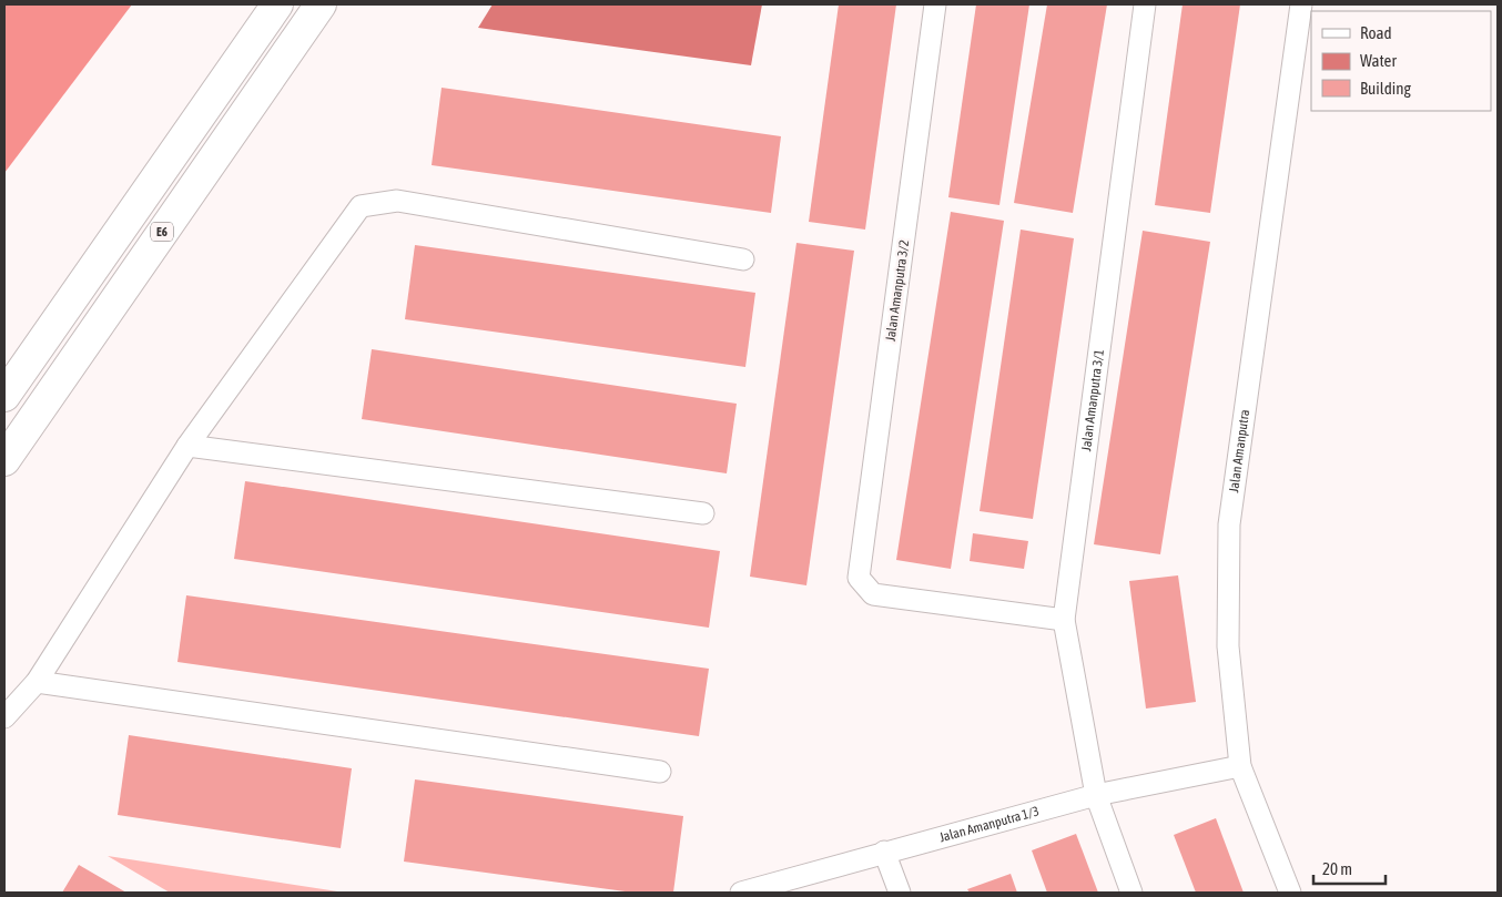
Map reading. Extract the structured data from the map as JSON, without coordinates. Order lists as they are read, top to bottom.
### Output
{
  "streets": {
    "highway": ["E6"],
    "street": [
      "Jalan Amanputra 3/2",
      "Jalan Amanputra 3/1",
      "Jalan Amanputra",
      "Jalan Amanputra 1/3"
    ]
  },
  "crossings": [
    ["Jalan Amanputra 3/2", "Jalan Amanputra 3/1"],
    ["Jalan Amanputra 3/1", "Jalan Amanputra 1/3"],
    ["Jalan Amanputra", "Jalan Amanputra 1/3"]
  ],
  "legend": ["Road", "Water", "Building"],
  "scale_bar": "20 m"
}
